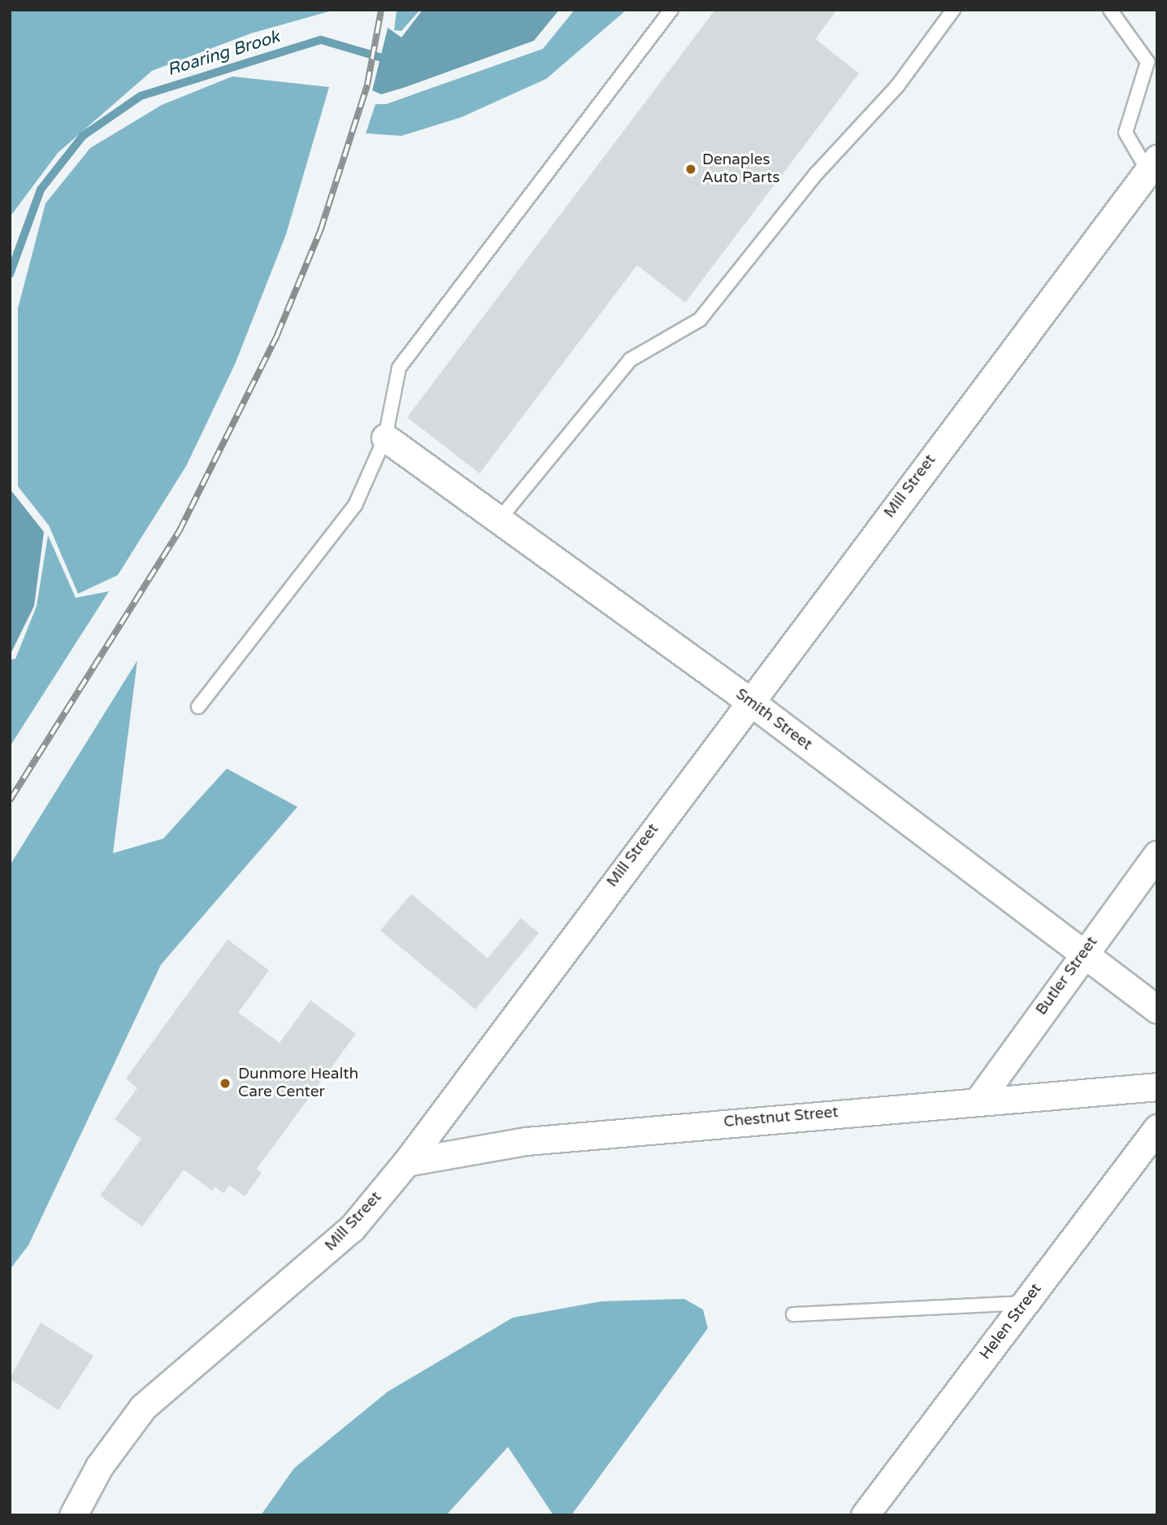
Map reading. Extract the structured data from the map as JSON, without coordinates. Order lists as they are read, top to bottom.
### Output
{
  "streets": {
    "street": [
      "Mill Street",
      "Smith Street",
      "Butler Street",
      "Chestnut Street",
      "Helen Street"
    ]
  },
  "crossings": [
    ["Mill Street", "Smith Street"],
    ["Mill Street", "Chestnut Street"],
    ["Smith Street", "Butler Street"],
    ["Butler Street", "Chestnut Street"]
  ],
  "water": ["Roaring Brook"],
  "places": ["Denaples Auto Parts", "Dunmore Health Care Center"]
}
